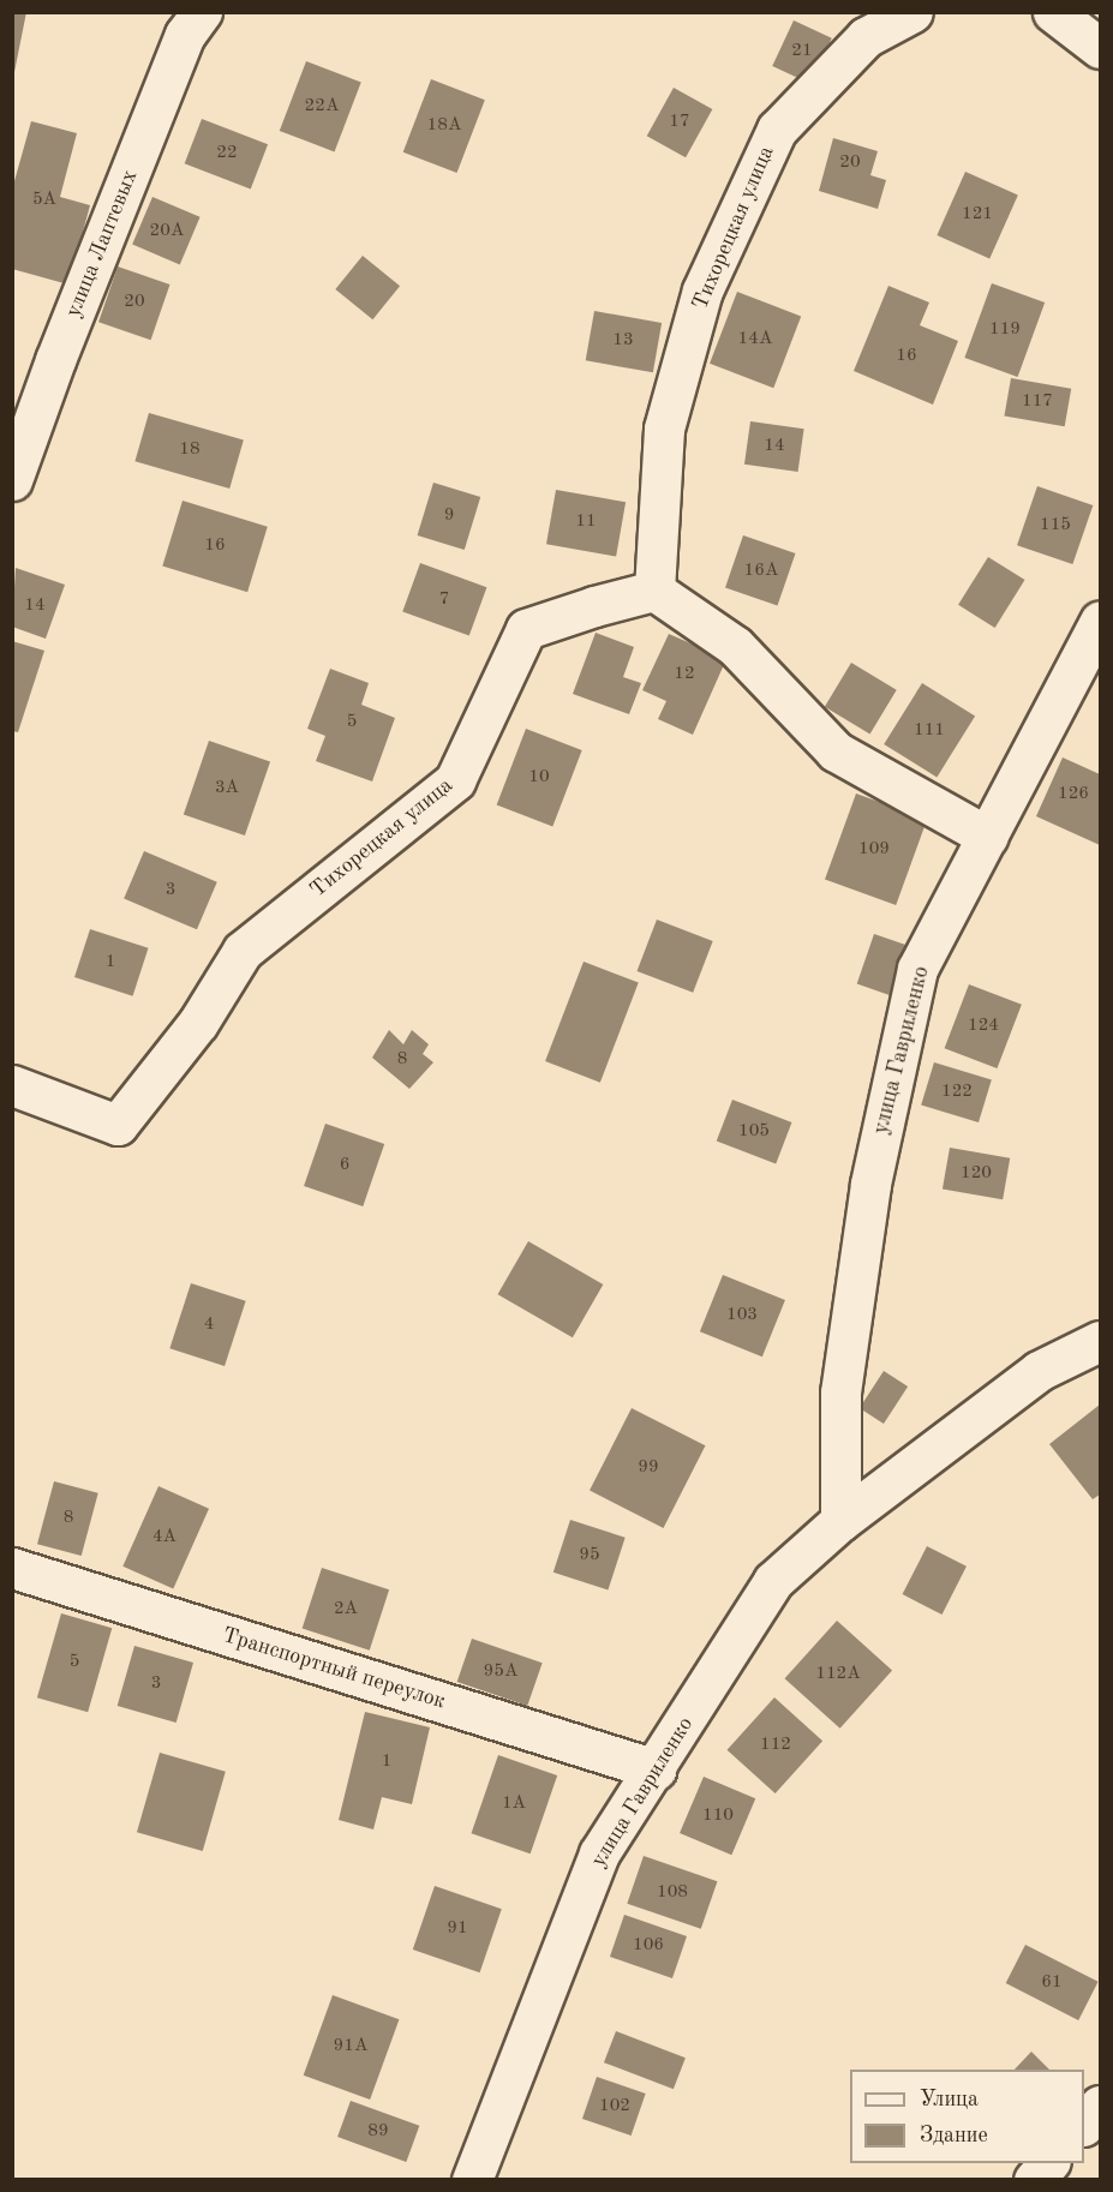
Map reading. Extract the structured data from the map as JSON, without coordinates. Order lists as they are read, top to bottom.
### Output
{
  "streets": {
    "street": [
      "Тихорецкая улица",
      "улица Лаптевых",
      "улица Гавриленко",
      "Транспортный переулок"
    ]
  },
  "crossings": [
    ["улица Гавриленко", "Транспортный переулок"]
  ],
  "house_numbers": [
    "21",
    "22А",
    "17",
    "18А",
    "22",
    "20",
    "5А",
    "121",
    "20А",
    "20",
    "119",
    "14А",
    "13",
    "16",
    "117",
    "14",
    "18",
    "9",
    "11",
    "115",
    "16",
    "16А",
    "7",
    "14",
    "12",
    "5",
    "111",
    "10",
    "3А",
    "126",
    "109",
    "3",
    "1",
    "124",
    "8",
    "122",
    "105",
    "6",
    "120",
    "103",
    "4",
    "99",
    "8",
    "4А",
    "95",
    "2А",
    "5",
    "95А",
    "112А",
    "3",
    "112",
    "1",
    "1А",
    "110",
    "108",
    "91",
    "106",
    "61",
    "91А",
    "102",
    "89"
  ],
  "legend": ["Улица", "Здание"]
}
